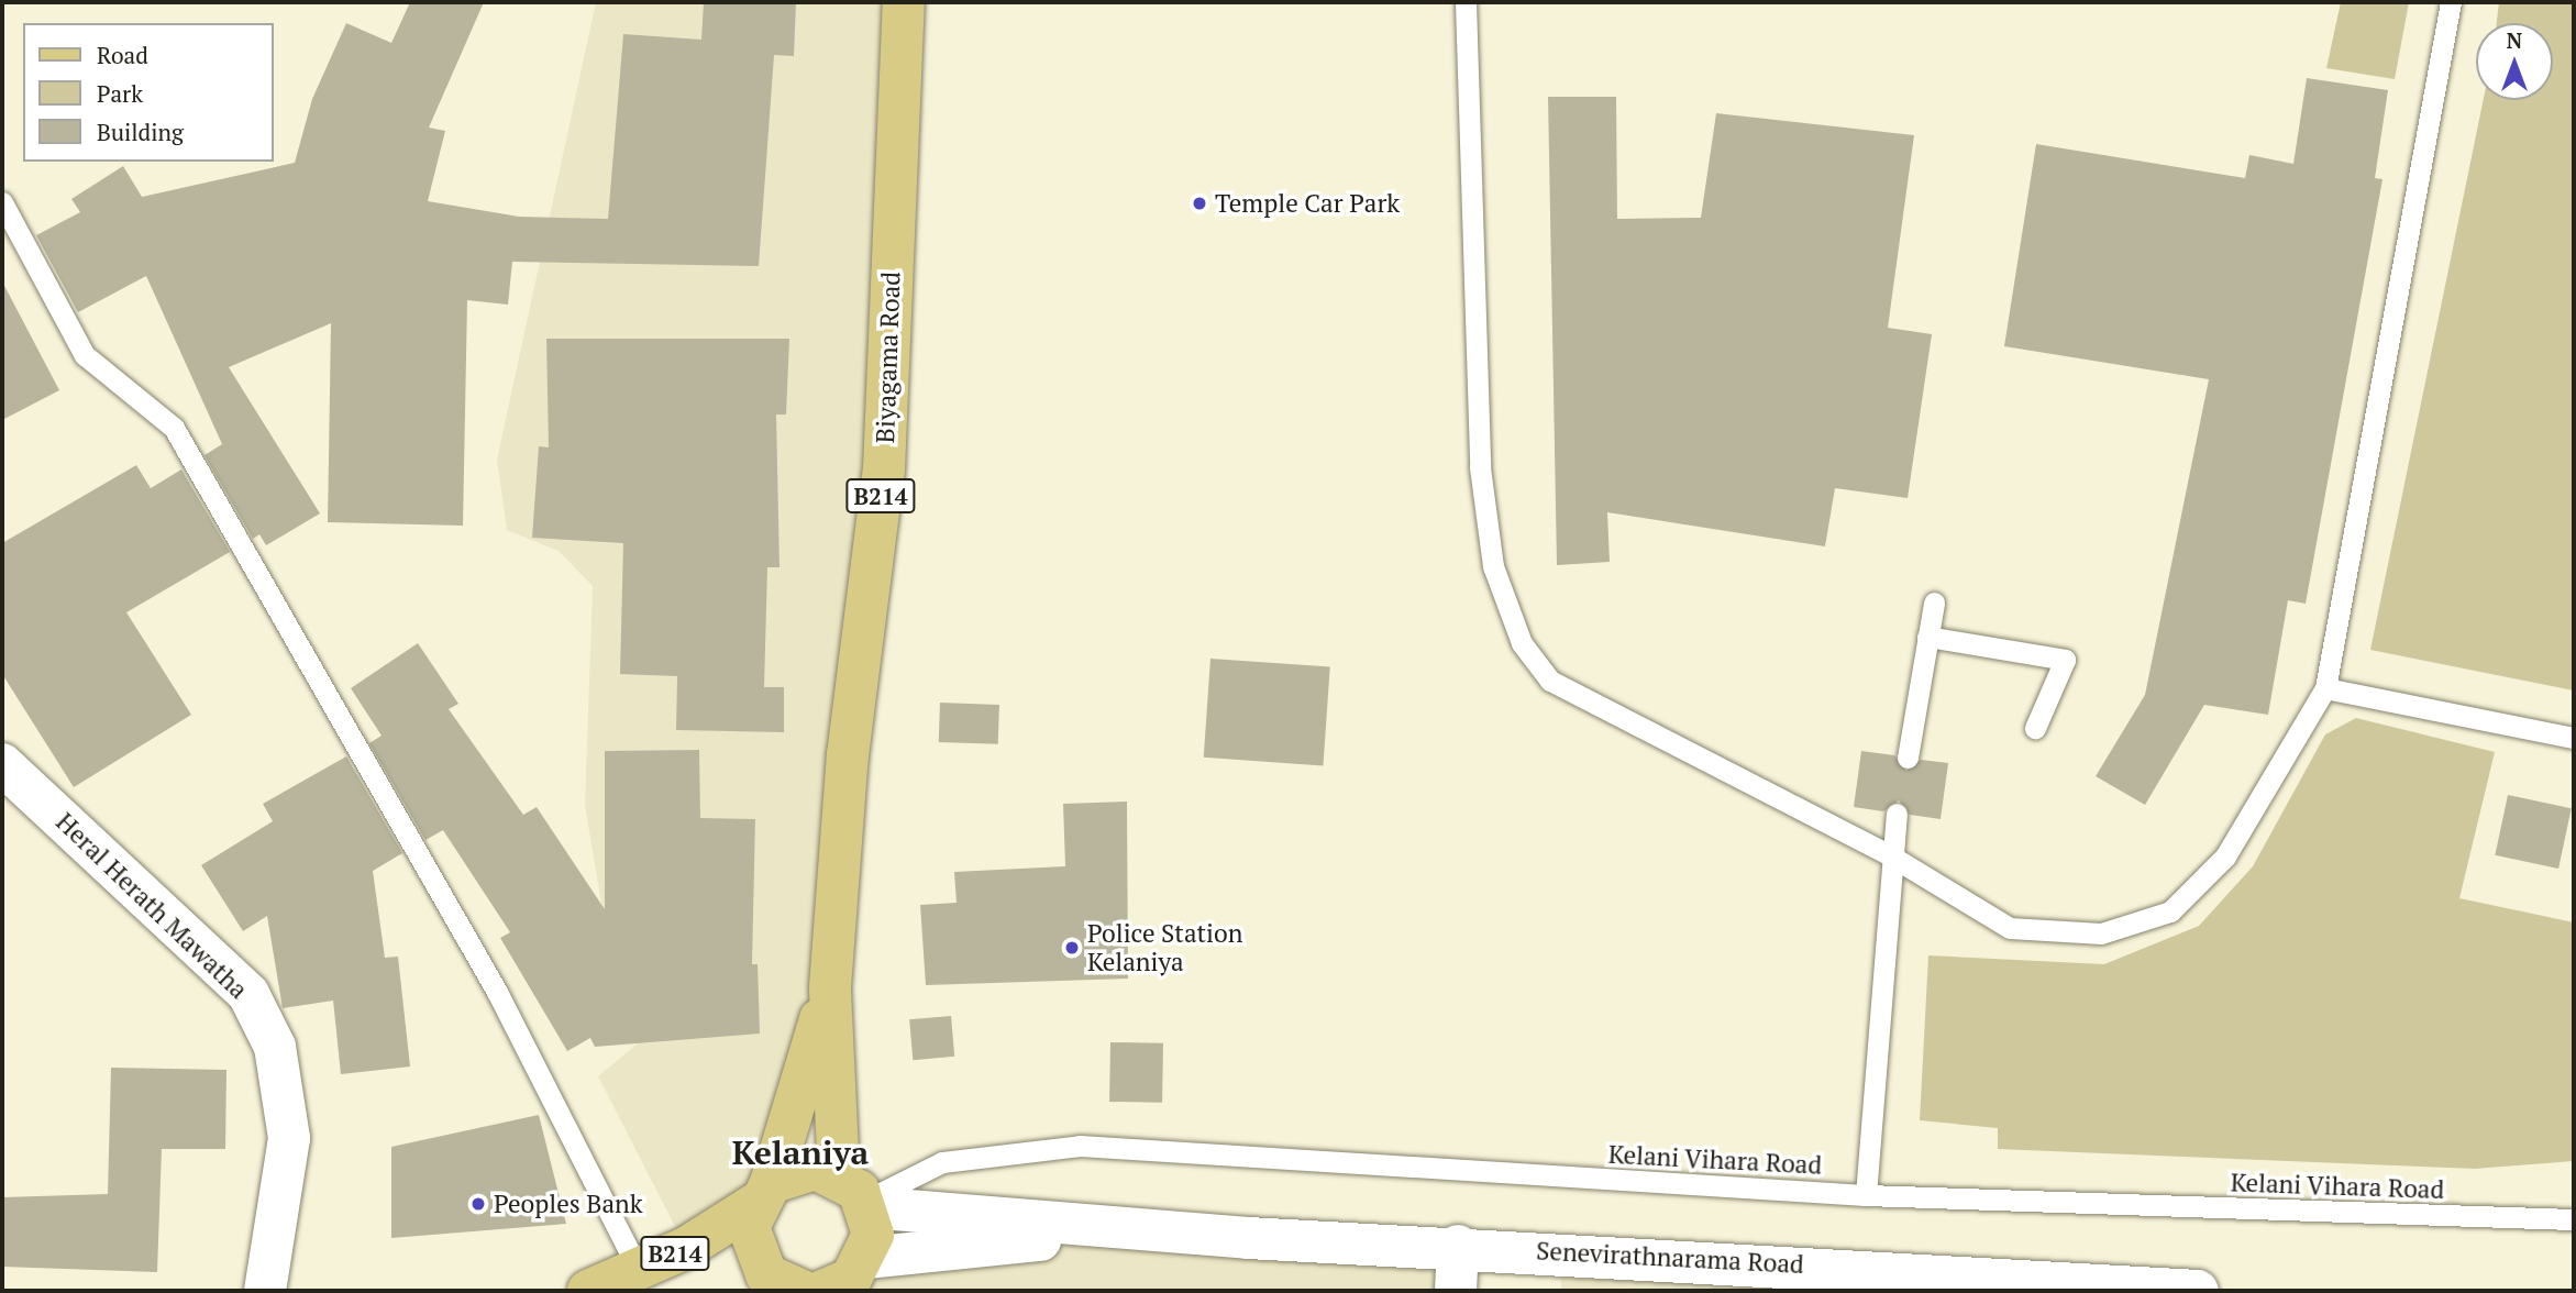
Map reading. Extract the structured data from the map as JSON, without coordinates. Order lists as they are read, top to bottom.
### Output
{
  "streets": {
    "main road": ["Biyagama Road", "B214"],
    "street": ["Heral Herath Mawatha", "Senevirathnarama Road"],
    "lane": ["Kelani Vihara Road"]
  },
  "crossings": [
    ["Biyagama Road", "B214"],
    ["Biyagama Road", "Kelani Vihara Road"],
    ["Biyagama Road", "Senevirathnarama Road"],
    ["B214", "Kelani Vihara Road"],
    ["B214", "Senevirathnarama Road"],
    ["Kelani Vihara Road", "Senevirathnarama Road"]
  ],
  "districts": ["Kelaniya"],
  "places": ["Temple Car Park", "Police Station Kelaniya", "Peoples Bank"],
  "legend": ["Road", "Park", "Building"],
  "north": "top"
}
